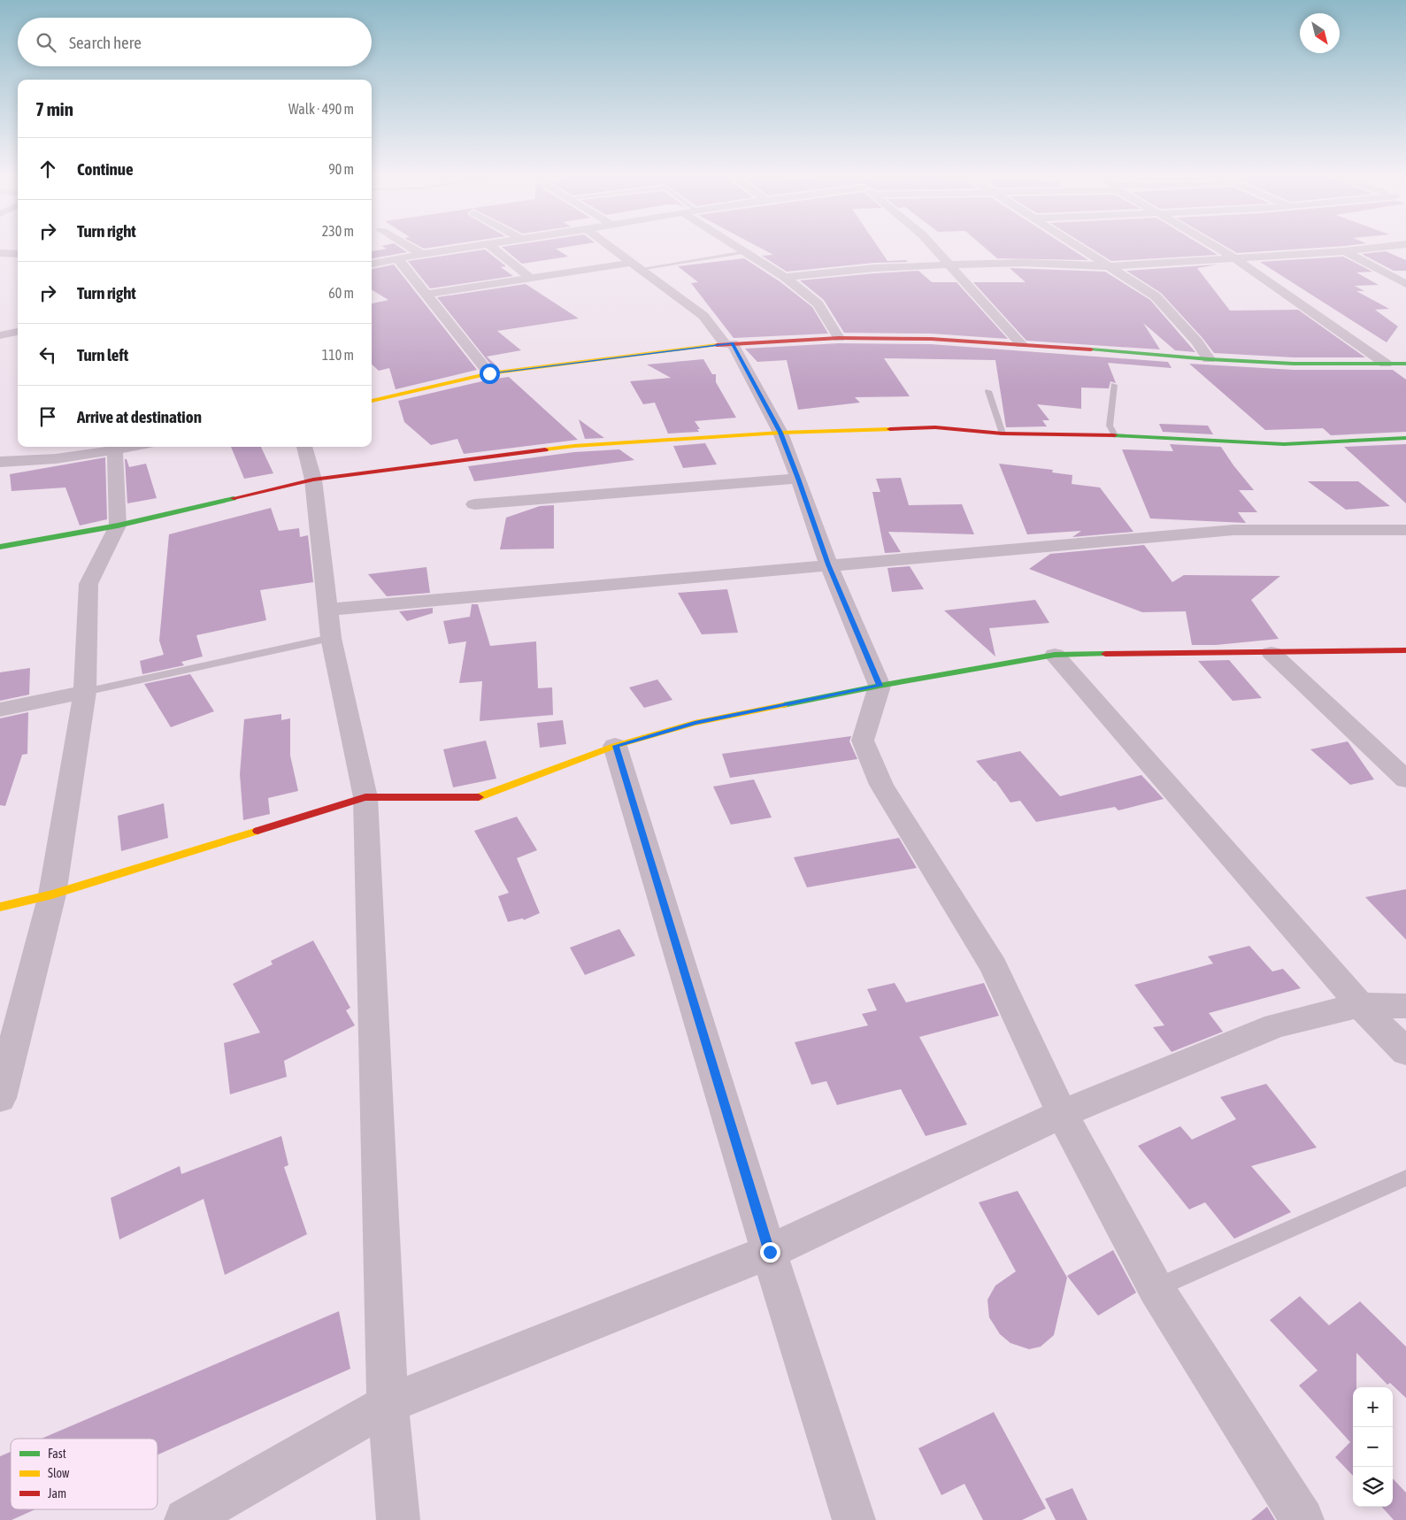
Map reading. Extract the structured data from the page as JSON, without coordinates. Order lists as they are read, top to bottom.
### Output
{
  "legend": ["Fast", "Slow", "Jam"],
  "north": "bottom right",
  "page": {
    "search": "Search here",
    "heading": ["7 min", "Walk · 490 m"],
    "list": [
      ["Continue", "90 m"],
      ["Turn right", "230 m"],
      ["Turn right", "60 m"],
      ["Turn left", "110 m"],
      "Arrive at destination"
    ],
    "map_buttons": ["+", "−"]
  }
}
